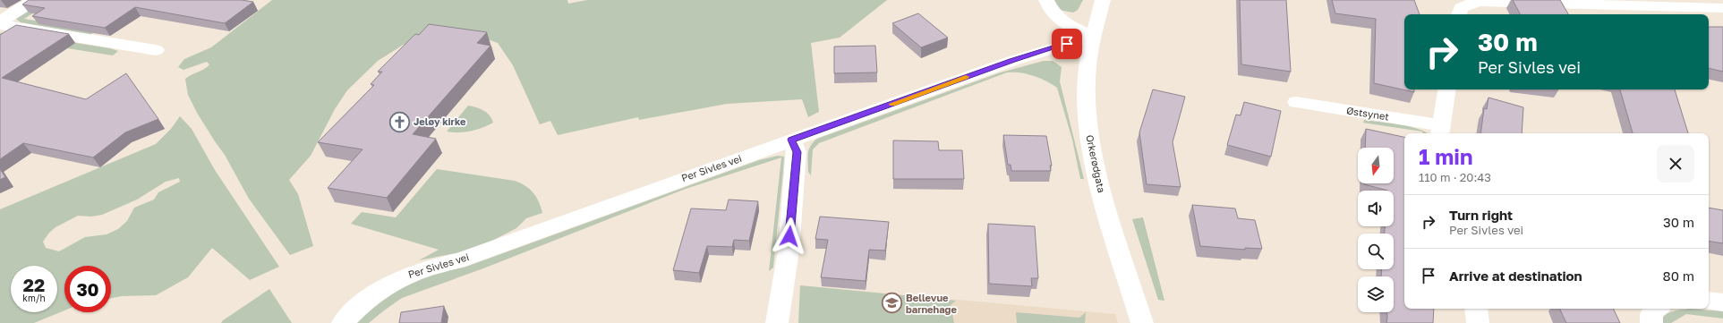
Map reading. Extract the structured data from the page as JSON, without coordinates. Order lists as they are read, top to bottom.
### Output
{
  "streets": {
    "street": ["Østsynet", "Orkerødgata", "Per Sivles vei"]
  },
  "crossings": [
    ["Orkerødgata", "Per Sivles vei"]
  ],
  "places": {
    "church": ["Jeløy kirke"],
    "school or university": ["Bellevue barnehage"]
  },
  "north": "bottom",
  "page": {
    "turn": ["30 m", "Per Sivles vei"],
    "heading": ["1 min", "110 m · 20:43"],
    "list": [
      {
        "name": "Turn right",
        "note": "Per Sivles vei",
        "value": "30 m"
      },
      {
        "name": "Arrive at destination",
        "value": "80 m"
      }
    ],
    "speed": "22 km/h",
    "limit": "30"
  }
}
